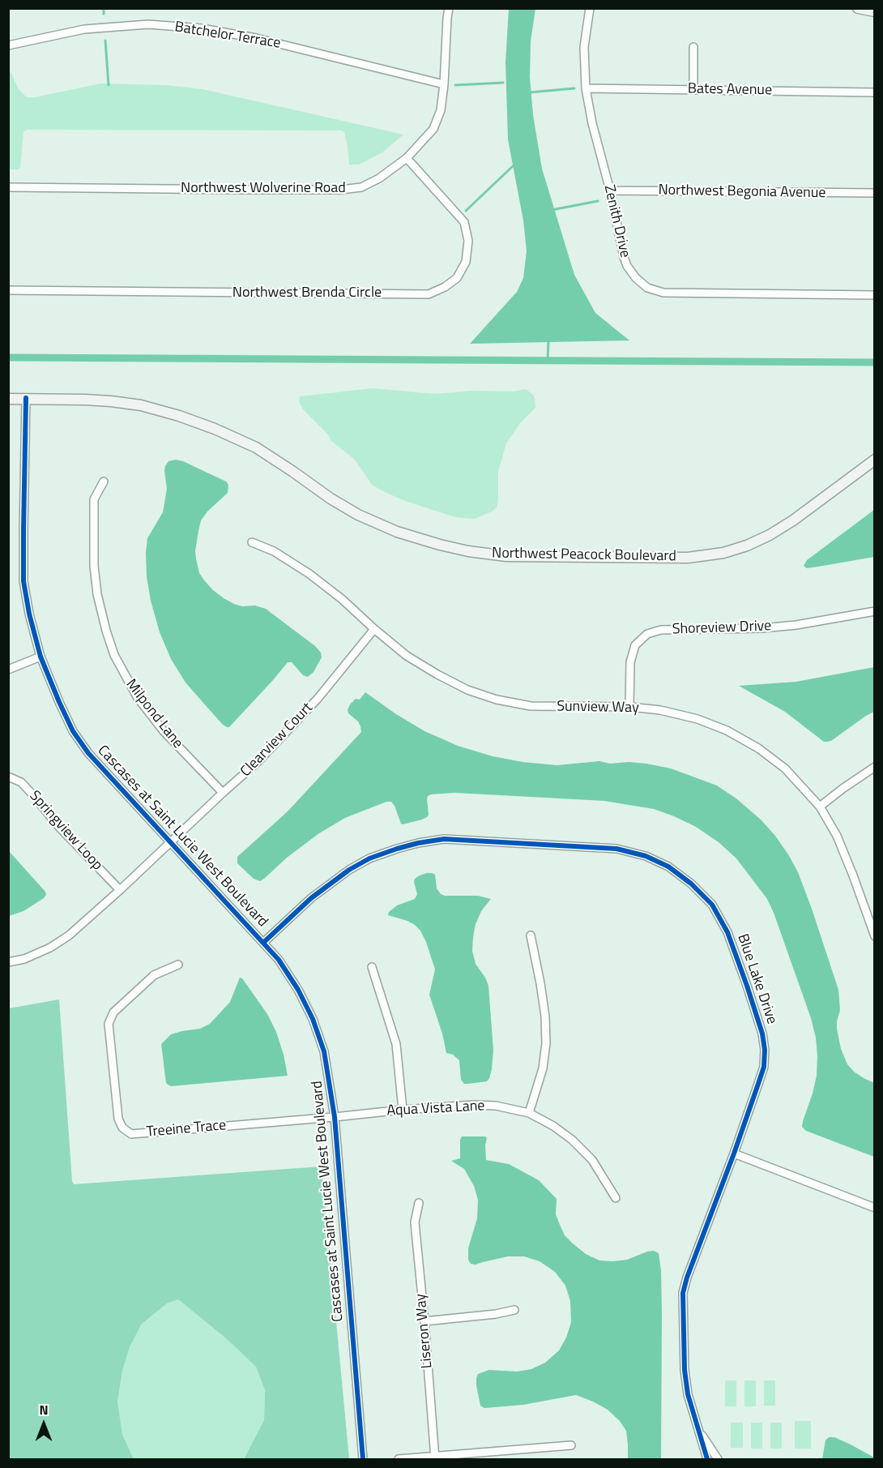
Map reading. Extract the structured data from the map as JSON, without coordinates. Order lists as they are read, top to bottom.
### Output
{
  "streets": {
    "street": [
      "Batchelor Terrace",
      "Bates Avenue",
      "Northwest Wolverine Road",
      "Northwest Begonia Avenue",
      "Zenith Drive",
      "Northwest Brenda Circle",
      "Northwest Peacock Boulevard",
      "Shoreview Drive",
      "Sunview Way",
      "Milpond Lane",
      "Clearview Court",
      "Springview Loop",
      "Cascases at Saint Lucie West Boulevard",
      "Blue Lake Drive",
      "Aqua Vista Lane",
      "Treeine Trace",
      "Liseron Way"
    ]
  },
  "crossings": [
    ["Batchelor Terrace", "Northwest Wolverine Road"],
    ["Bates Avenue", "Zenith Drive"],
    ["Northwest Wolverine Road", "Northwest Brenda Circle"],
    ["Northwest Begonia Avenue", "Zenith Drive"],
    ["Northwest Peacock Boulevard", "Cascases at Saint Lucie West Boulevard"],
    ["Shoreview Drive", "Sunview Way"],
    ["Sunview Way", "Clearview Court"],
    ["Milpond Lane", "Clearview Court"],
    ["Clearview Court", "Cascases at Saint Lucie West Boulevard"],
    ["Cascases at Saint Lucie West Boulevard", "Blue Lake Drive"],
    ["Cascases at Saint Lucie West Boulevard", "Aqua Vista Lane"],
    ["Cascases at Saint Lucie West Boulevard", "Treeine Trace"],
    ["Aqua Vista Lane", "Treeine Trace"]
  ],
  "north": "top"
}
